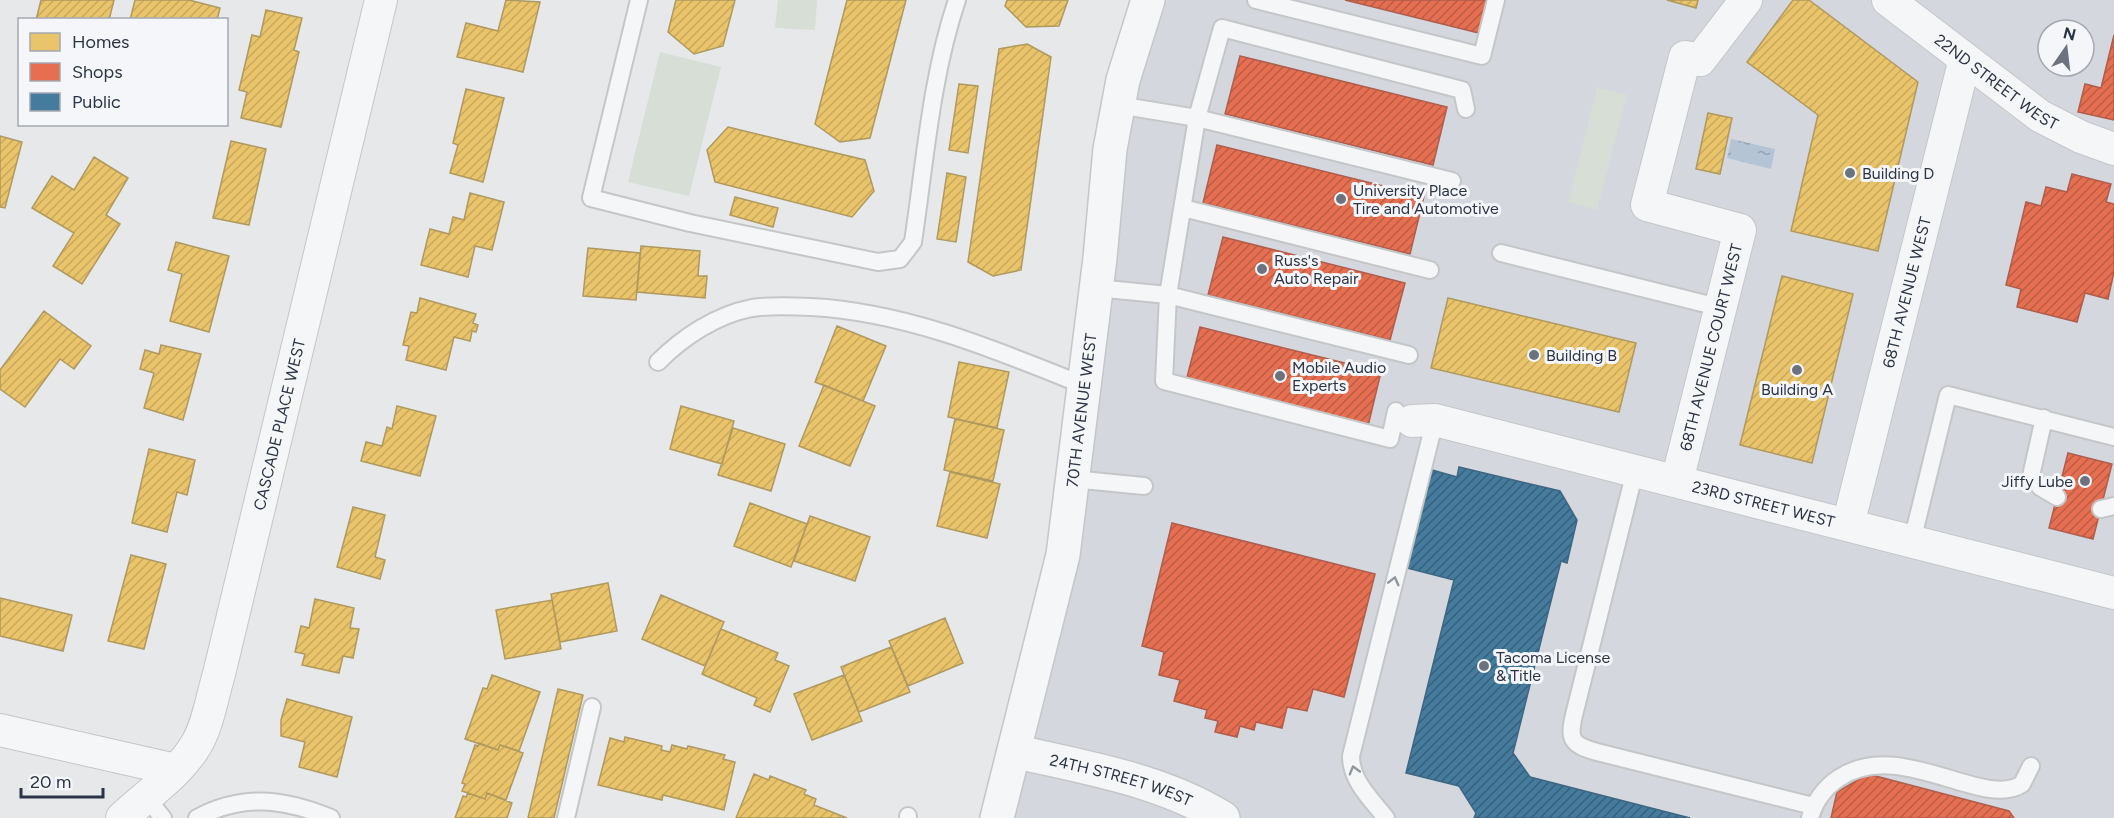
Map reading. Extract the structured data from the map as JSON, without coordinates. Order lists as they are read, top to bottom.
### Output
{
  "streets": {
    "street": [
      "22ND STREET WEST",
      "68TH AVENUE WEST",
      "68TH AVENUE COURT WEST",
      "70TH AVENUE WEST",
      "CASCADE PLACE WEST",
      "23RD STREET WEST",
      "24TH STREET WEST"
    ]
  },
  "crossings": [
    ["22ND STREET WEST", "68TH AVENUE WEST"],
    ["68TH AVENUE WEST", "23RD STREET WEST"],
    ["68TH AVENUE COURT WEST", "23RD STREET WEST"],
    ["70TH AVENUE WEST", "24TH STREET WEST"]
  ],
  "places": [
    "Building D",
    "University Place Tire and Automotive",
    "Russ's Auto Repair",
    "Building B",
    "Building A",
    "Mobile Audio Experts",
    "Jiffy Lube",
    "Tacoma License & Title"
  ],
  "legend": ["Homes", "Shops", "Public"],
  "scale_bar": "20 m",
  "north": "top"
}
